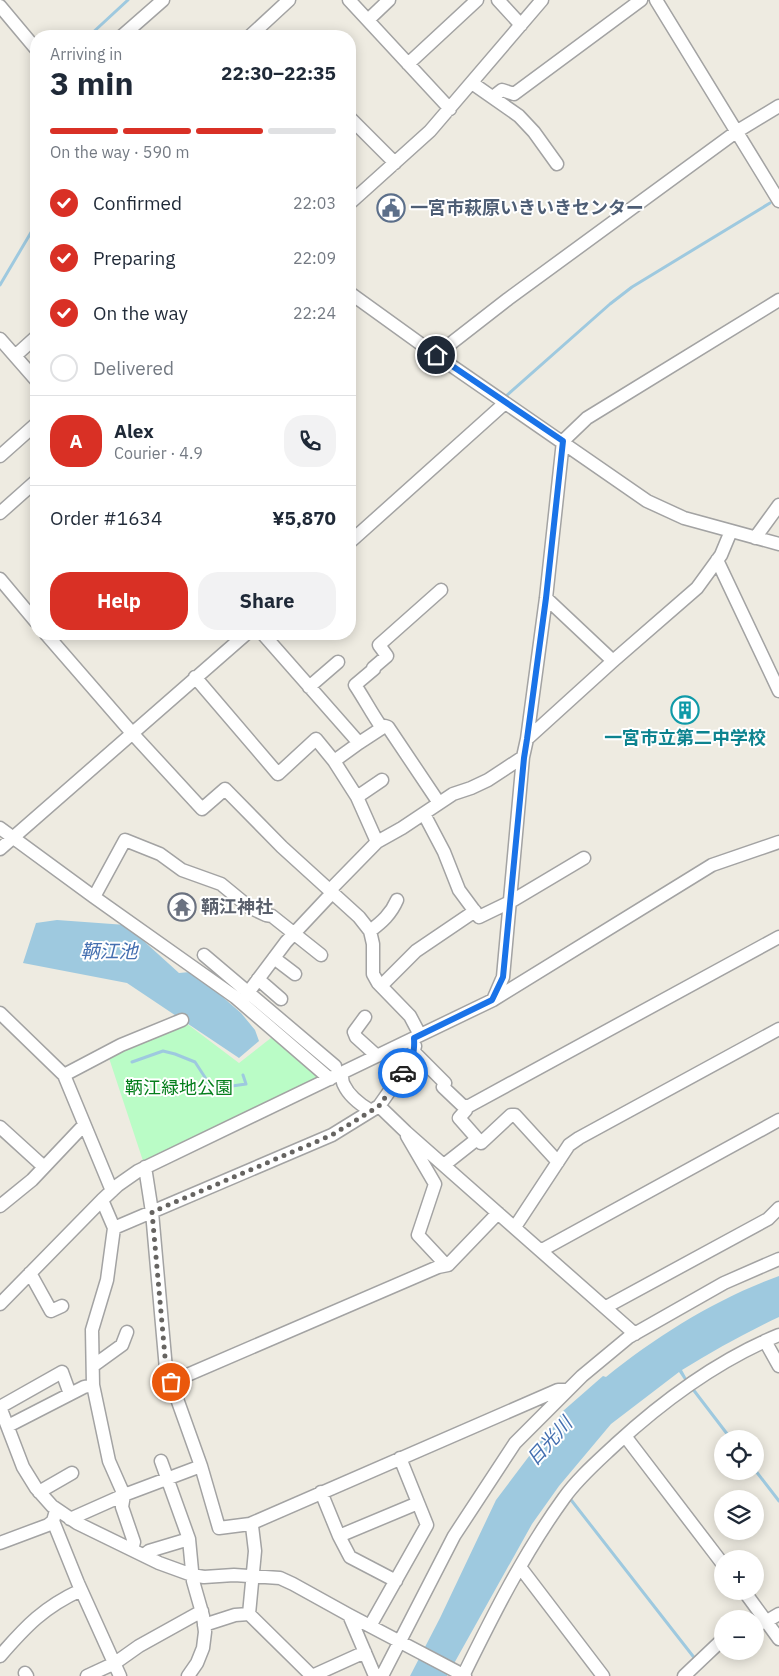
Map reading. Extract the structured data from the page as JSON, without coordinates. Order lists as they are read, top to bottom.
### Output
{
  "water": ["鞆江池", "日光川"],
  "parks": ["鞆江緑地公園"],
  "places": {
    "public building": ["一宮市萩原いきいきセンター"],
    "building": ["一宮市立第二中学校"],
    "temple": ["鞆江神社"]
  },
  "page": {
    "heading": ["3 min", "Arriving in", "22:30–22:35"],
    "panel": [
      "Alex",
      "Courier · 4.9",
      "Order #1634",
      "¥5,870"
    ],
    "bar": "On the way · 590 m",
    "list": [
      ["Confirmed", "22:03"],
      ["Preparing", "22:09"],
      ["On the way", "22:24"],
      "Delivered"
    ],
    "round": "A",
    "buttons": ["Help", "Share"],
    "map_buttons": ["+", "−"]
  }
}
